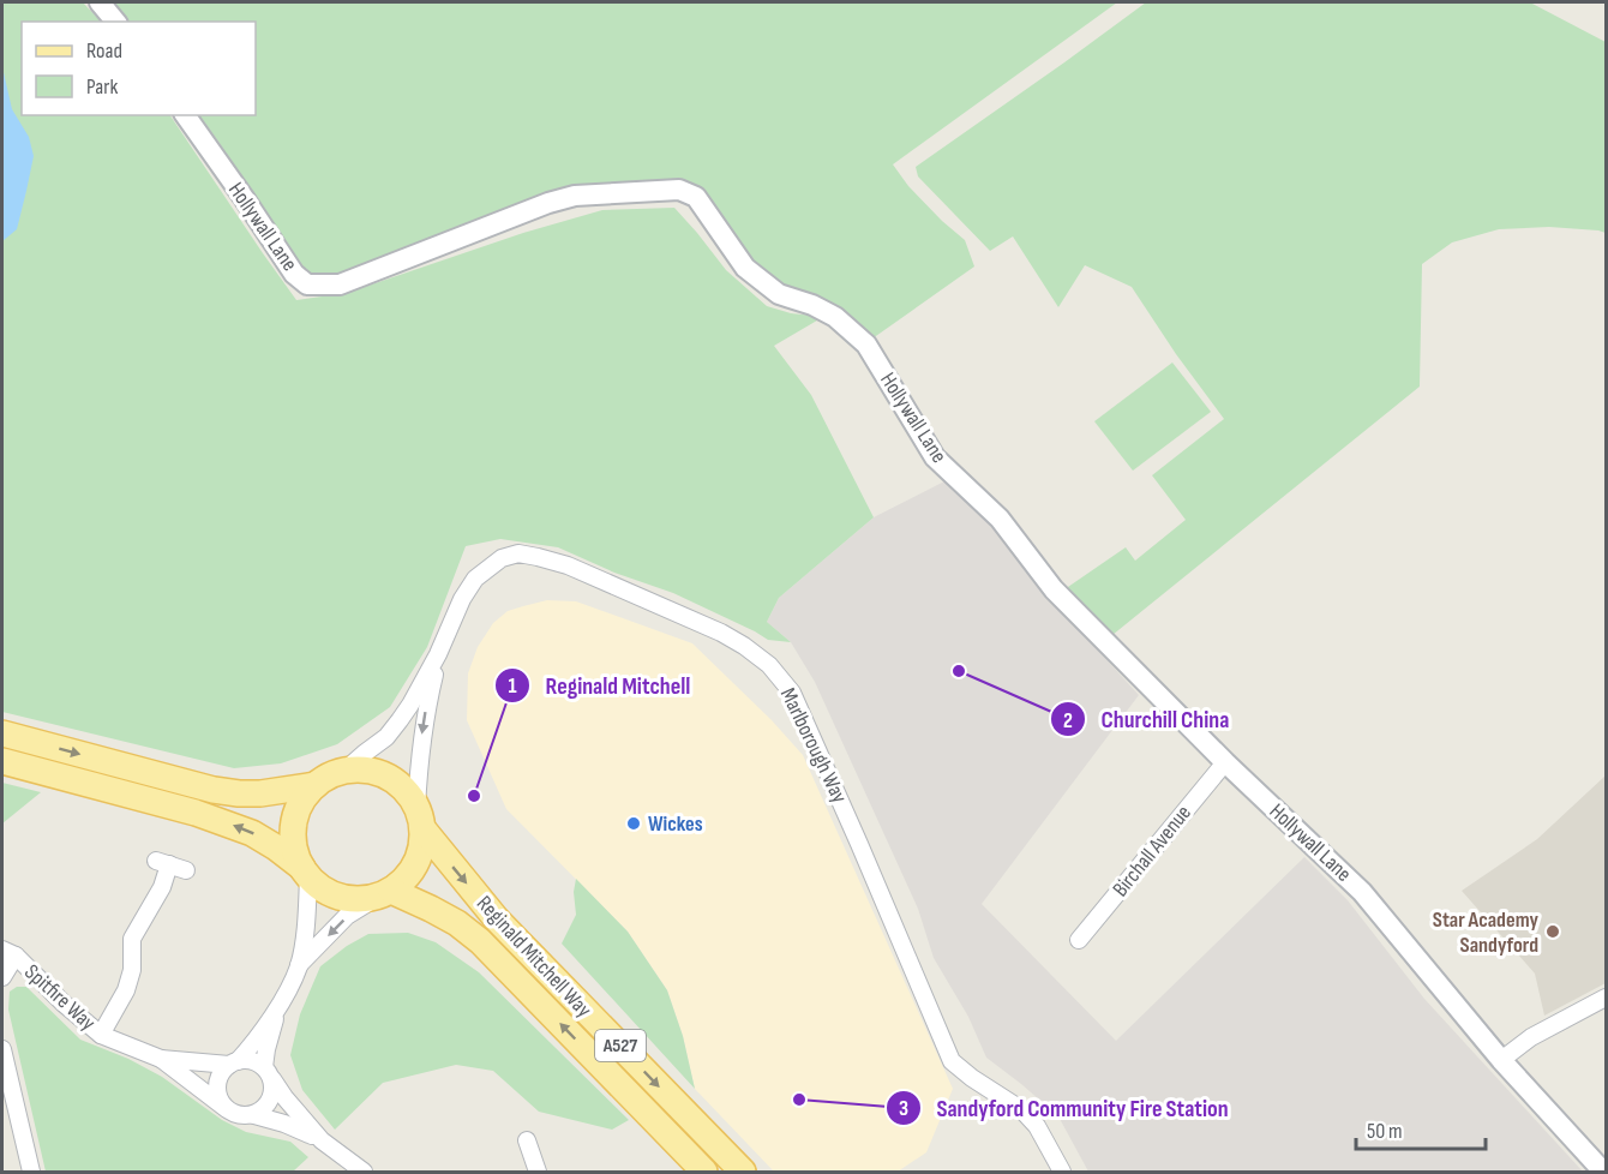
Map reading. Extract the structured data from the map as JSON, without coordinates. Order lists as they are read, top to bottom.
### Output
{
  "streets": {
    "main road": ["Reginald Mitchell Way", "A527"],
    "street": [
      "Hollywall Lane",
      "Marlborough Way",
      "Birchall Avenue",
      "Spitfire Way"
    ]
  },
  "crossings": [
    ["Hollywall Lane", "Birchall Avenue"],
    ["Marlborough Way", "Reginald Mitchell Way"]
  ],
  "places": [
    "Churchill China",
    "Reginald Mitchell",
    "Wickes",
    "Star Academy Sandyford",
    "Sandyford Community Fire Station"
  ],
  "legend": ["Road", "Park"],
  "scale_bar": "50 m"
}
